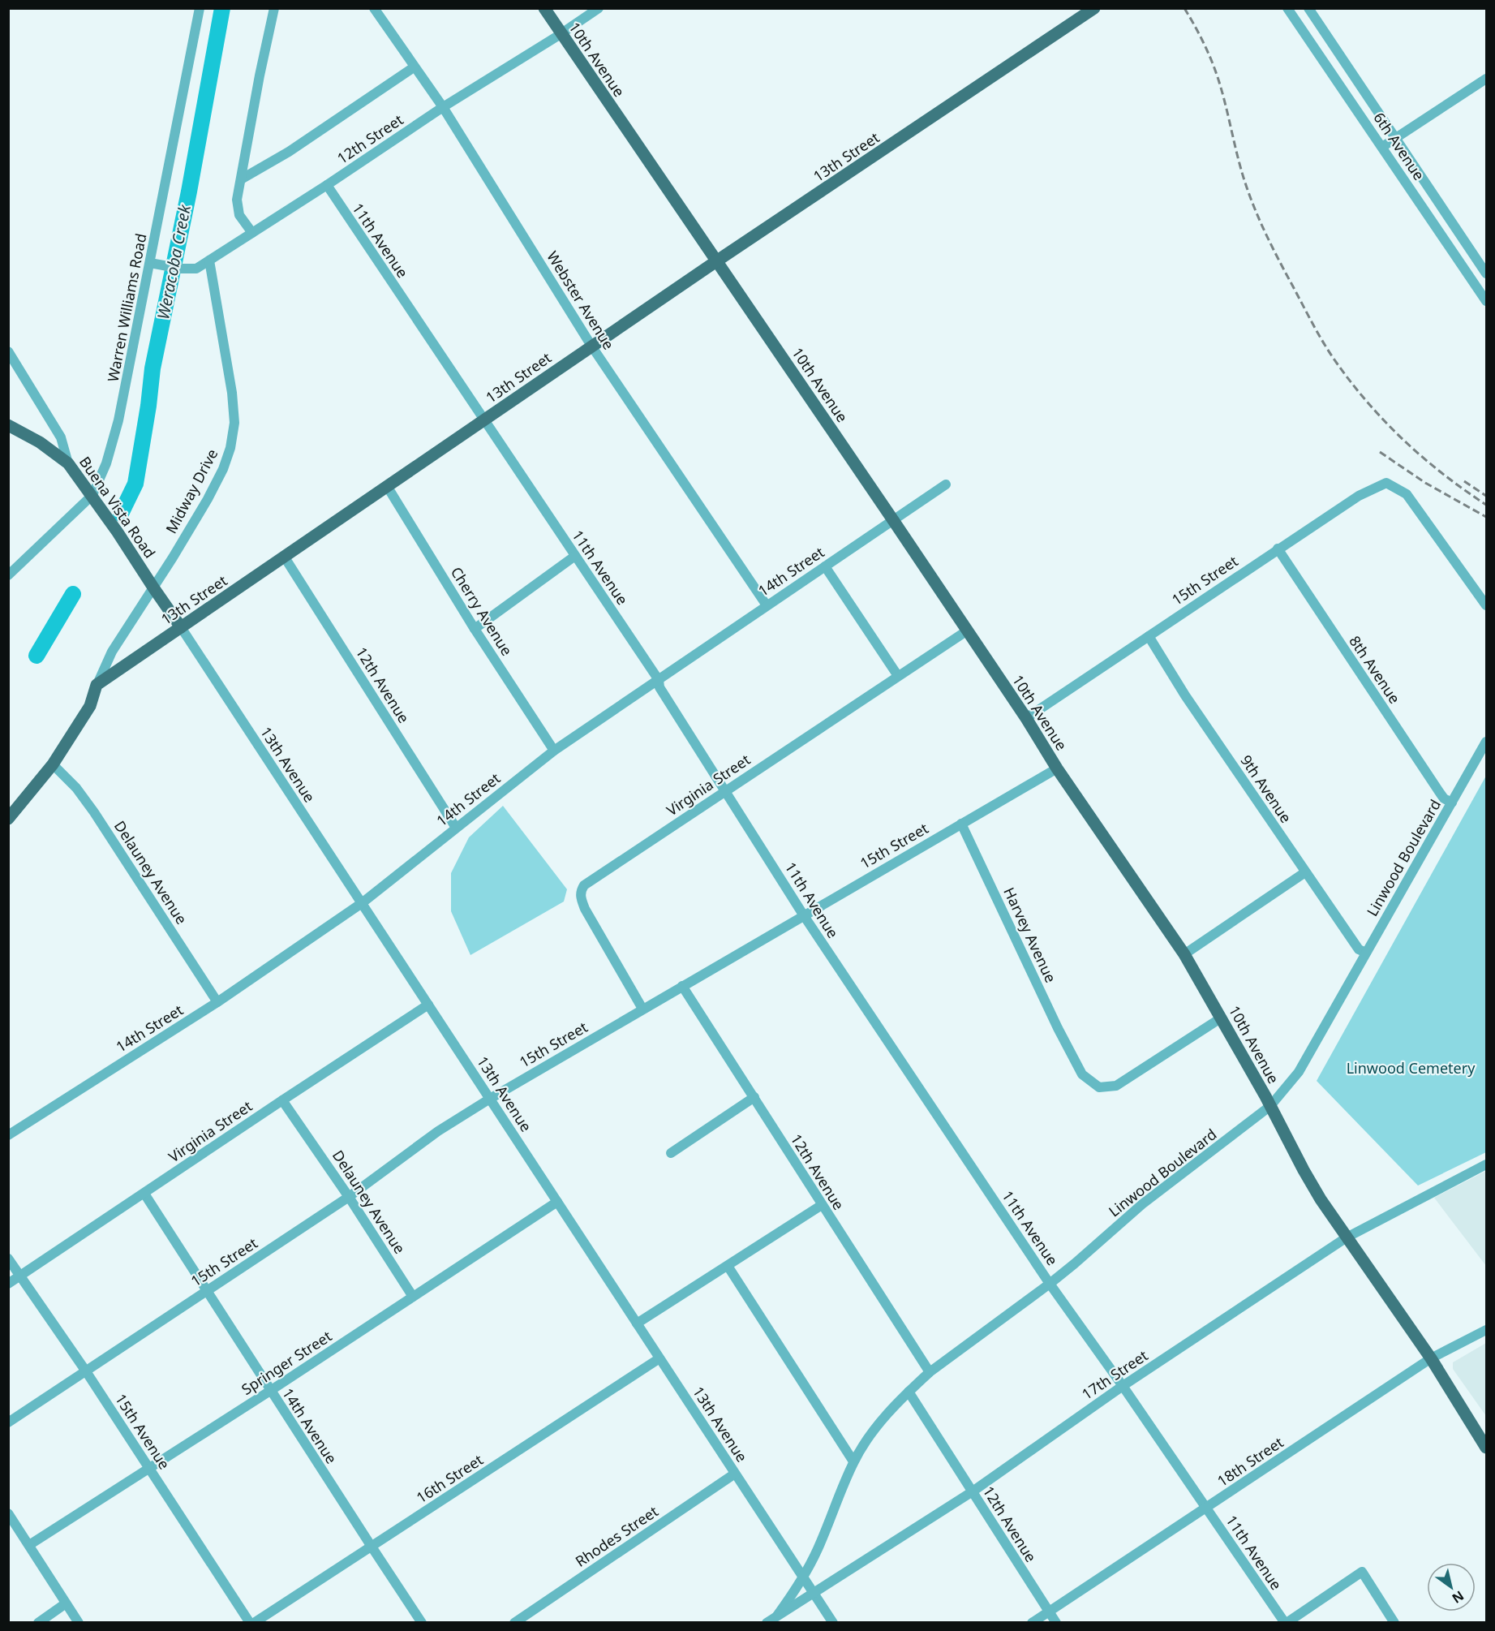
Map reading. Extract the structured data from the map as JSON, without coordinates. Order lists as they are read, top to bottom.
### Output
{
  "streets": {
    "main road": ["10th Avenue", "13th Street", "Buena Vista Road"],
    "street": [
      "12th Street",
      "6th Avenue",
      "11th Avenue",
      "Webster Avenue",
      "Warren Williams Road",
      "Midway Drive",
      "14th Street",
      "15th Street",
      "Cherry Avenue",
      "8th Avenue",
      "12th Avenue",
      "13th Avenue",
      "Virginia Street",
      "9th Avenue",
      "Linwood Boulevard",
      "Delauney Avenue",
      "Harvey Avenue",
      "Springer Street",
      "17th Street",
      "14th Avenue",
      "15th Avenue",
      "18th Street",
      "16th Street",
      "Rhodes Street"
    ]
  },
  "crossings": [
    ["10th Avenue", "12th Street"],
    ["10th Avenue", "13th Street"],
    ["10th Avenue", "14th Street"],
    ["10th Avenue", "15th Street"],
    ["10th Avenue", "Virginia Street"],
    ["10th Avenue", "Linwood Boulevard"],
    ["10th Avenue", "Harvey Avenue"],
    ["10th Avenue", "17th Street"],
    ["10th Avenue", "18th Street"],
    ["12th Street", "11th Avenue"],
    ["12th Street", "Webster Avenue"],
    ["12th Street", "Warren Williams Road"],
    ["12th Street", "Midway Drive"],
    ["13th Street", "11th Avenue"],
    ["13th Street", "Webster Avenue"],
    ["13th Street", "Midway Drive"],
    ["13th Street", "Buena Vista Road"],
    ["13th Street", "Cherry Avenue"],
    ["13th Street", "12th Avenue"],
    ["13th Street", "13th Avenue"],
    ["11th Avenue", "14th Street"],
    ["11th Avenue", "15th Street"],
    ["11th Avenue", "Virginia Street"],
    ["11th Avenue", "Linwood Boulevard"],
    ["11th Avenue", "17th Street"],
    ["11th Avenue", "18th Street"],
    ["Webster Avenue", "14th Street"],
    ["Warren Williams Road", "Buena Vista Road"],
    ["Midway Drive", "Buena Vista Road"],
    ["Buena Vista Road", "13th Avenue"],
    ["14th Street", "Cherry Avenue"],
    ["14th Street", "12th Avenue"],
    ["14th Street", "13th Avenue"],
    ["14th Street", "Delauney Avenue"],
    ["15th Street", "8th Avenue"],
    ["15th Street", "12th Avenue"],
    ["15th Street", "13th Avenue"],
    ["15th Street", "Virginia Street"],
    ["15th Street", "9th Avenue"],
    ["15th Street", "Delauney Avenue"],
    ["15th Street", "Harvey Avenue"],
    ["15th Street", "14th Avenue"],
    ["15th Street", "15th Avenue"],
    ["8th Avenue", "Linwood Boulevard"],
    ["12th Avenue", "Linwood Boulevard"],
    ["12th Avenue", "17th Street"],
    ["12th Avenue", "18th Street"],
    ["13th Avenue", "Virginia Street"],
    ["13th Avenue", "Linwood Boulevard"],
    ["13th Avenue", "Springer Street"],
    ["13th Avenue", "17th Street"],
    ["13th Avenue", "16th Street"],
    ["13th Avenue", "Rhodes Street"],
    ["Virginia Street", "Delauney Avenue"],
    ["Virginia Street", "14th Avenue"],
    ["Virginia Street", "15th Avenue"],
    ["9th Avenue", "Linwood Boulevard"],
    ["Delauney Avenue", "Springer Street"],
    ["Springer Street", "14th Avenue"],
    ["Springer Street", "15th Avenue"],
    ["14th Avenue", "16th Street"]
  ],
  "water": ["Weracoba Creek"],
  "parks": ["Linwood Cemetery"],
  "north": "bottom right"
}
